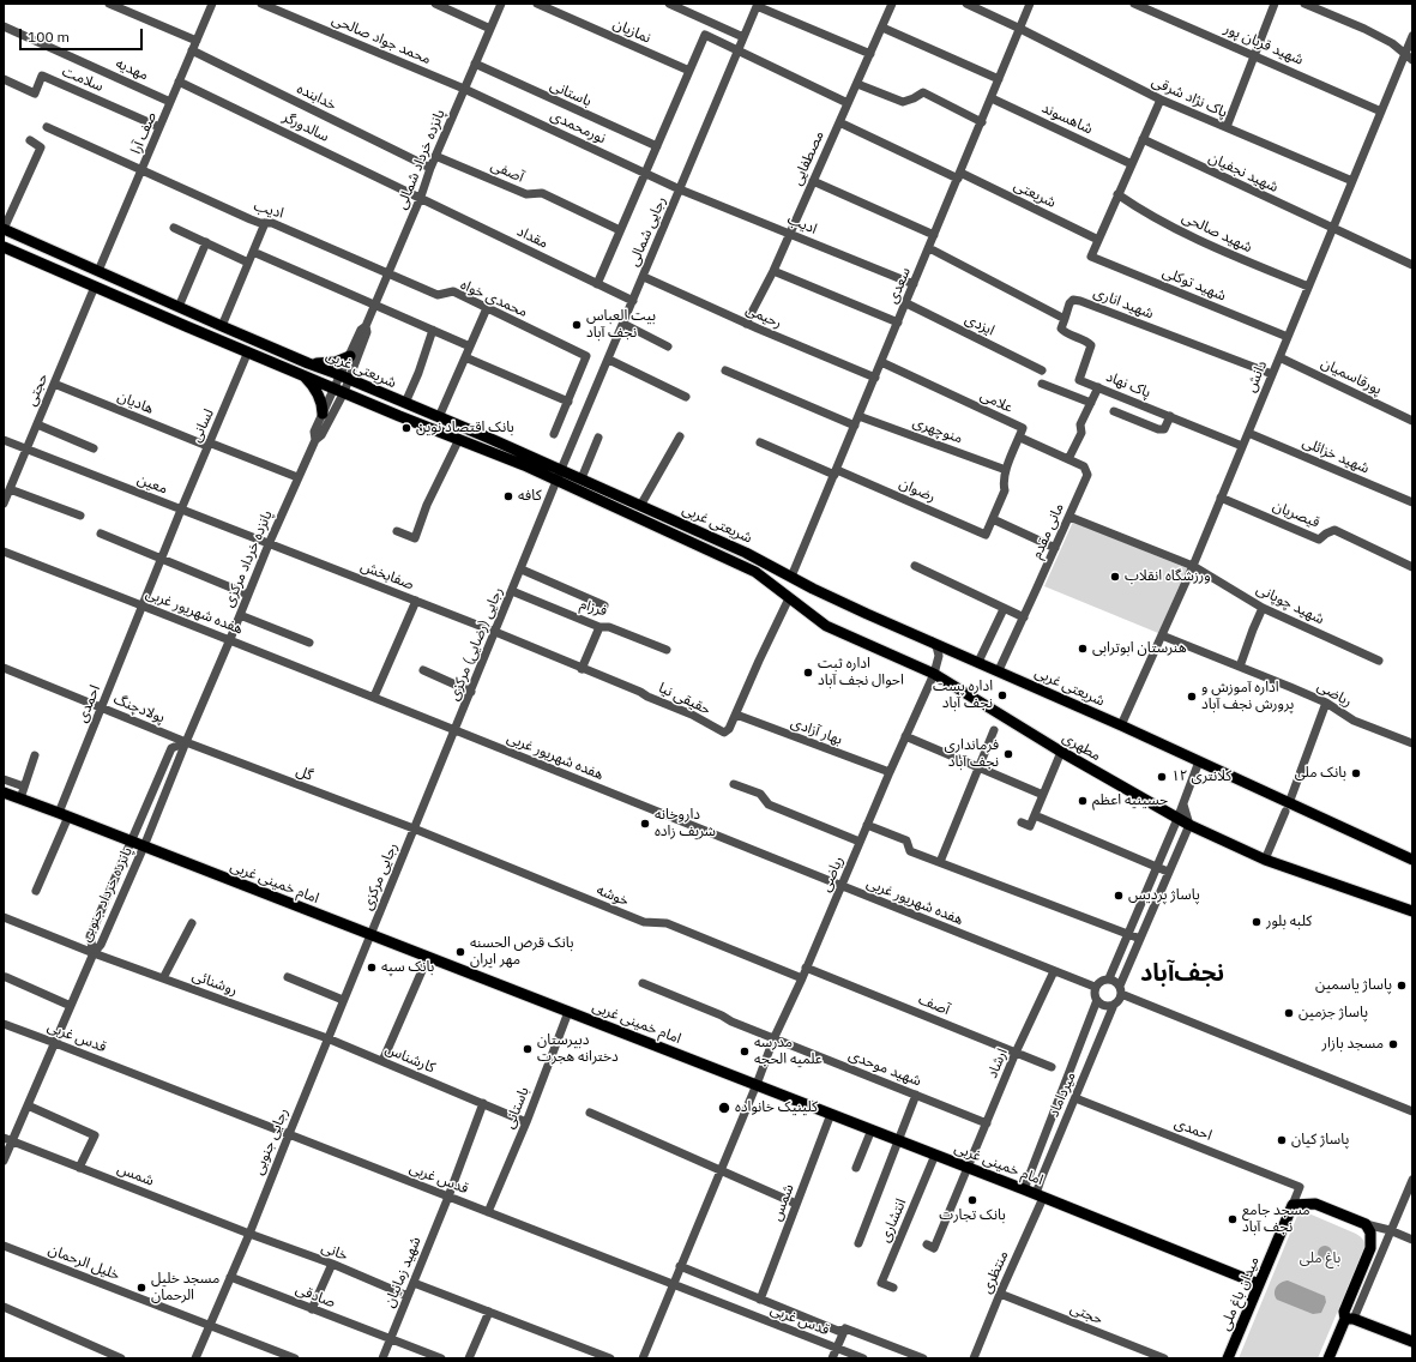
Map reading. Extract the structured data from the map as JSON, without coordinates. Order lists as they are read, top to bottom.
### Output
{
  "streets": {
    "main road": [
      "شریعتی غربی",
      "مطهری",
      "امام خمینی غربی",
      "میدان باغ ملی"
    ],
    "street": [
      "نمازیان",
      "محمد جواد صالحی",
      "شهید قربان پور",
      "مهدیه",
      "سلامت",
      "باستانی",
      "خدابنده",
      "پاک نژاد شرقی",
      "شاهسوند",
      "سالدورگر",
      "نورمحمدی",
      "صف آرا",
      "مصطفایی",
      "پانزده خرداد شمالی",
      "آصفی",
      "شهید نجفیان",
      "شریعتی",
      "ادیب",
      "رجایی شمالی",
      "شهید صالحی",
      "مقداد",
      "شهید توکلی",
      "سعدی",
      "محمدی خواه",
      "شهید اناری",
      "رحیمی",
      "ایزدی",
      "دانش",
      "پورقاسمیان",
      "پاک نهاد",
      "حجتی",
      "علامی",
      "هادیان",
      "لسانی",
      "منوچهری",
      "شهید خزائلی",
      "معین",
      "رضوان",
      "قیصریان",
      "مانی مقدم",
      "پانزده خرداد مرکزی",
      "صفابخش",
      "شهید چوپانی",
      "فرزام",
      "هفده شهریور غربی",
      "رجایی (رضایی) مرکزی",
      "ریاضی",
      "حقیقی نیا",
      "احمدی",
      "پولادچنگ",
      "بهار آزادی",
      "گل",
      "رجایی مرکزی",
      "پانزده خرداد جنوبی",
      "خوشه",
      "روشنائی",
      "آصف",
      "قدس غربی",
      "کارشناس",
      "ارشاد",
      "شهید موحدی",
      "میرداماد",
      "رجایی جنوبی",
      "شمس",
      "انتشاری",
      "خانی",
      "خلیل الرحمان",
      "شهید زمانیان",
      "منتظری",
      "صادقی"
    ]
  },
  "crossings": [
    ["محمد جواد صالحی", "نورمحمدی"],
    ["محمد جواد صالحی", "پانزده خرداد شمالی"],
    ["شهید قربان پور", "دانش"],
    ["مهدیه", "صف آرا"],
    ["سلامت", "صف آرا"],
    ["باستانی", "پانزده خرداد شمالی"],
    ["باستانی", "امام خمینی غربی"],
    ["باستانی", "قدس غربی"],
    ["باستانی", "کارشناس"],
    ["خدابنده", "صف آرا"],
    ["خدابنده", "پانزده خرداد شمالی"],
    ["پاک نژاد شرقی", "سعدی"],
    ["پاک نژاد شرقی", "دانش"],
    ["شاهسوند", "سعدی"],
    ["سالدورگر", "صف آرا"],
    ["سالدورگر", "پانزده خرداد شمالی"],
    ["سالدورگر", "مقداد"],
    ["نورمحمدی", "پانزده خرداد شمالی"],
    ["نورمحمدی", "ادیب"],
    ["نورمحمدی", "رجایی شمالی"],
    ["صف آرا", "ادیب"],
    ["صف آرا", "شریعتی غربی"],
    ["مصطفایی", "شریعتی"],
    ["مصطفایی", "ادیب"],
    ["مصطفایی", "رحیمی"],
    ["پانزده خرداد شمالی", "آصفی"],
    ["پانزده خرداد شمالی", "ادیب"],
    ["پانزده خرداد شمالی", "مقداد"],
    ["پانزده خرداد شمالی", "محمدی خواه"],
    ["پانزده خرداد شمالی", "شریعتی غربی"],
    ["پانزده خرداد شمالی", "پانزده خرداد مرکزی"],
    ["شهید نجفیان", "دانش"],
    ["شریعتی", "شهید توکلی"],
    ["شریعتی", "سعدی"],
    ["ادیب", "رجایی شمالی"],
    ["ادیب", "سعدی"],
    ["ادیب", "محمدی خواه"],
    ["رجایی شمالی", "مقداد"],
    ["رجایی شمالی", "رحیمی"],
    ["رجایی شمالی", "شریعتی غربی"],
    ["رجایی شمالی", "رجایی (رضایی) مرکزی"],
    ["شهید صالحی", "دانش"],
    ["شهید توکلی", "دانش"],
    ["سعدی", "رحیمی"],
    ["سعدی", "ایزدی"],
    ["سعدی", "شریعتی غربی"],
    ["سعدی", "علامی"],
    ["سعدی", "منوچهری"],
    ["سعدی", "رضوان"],
    ["شهید اناری", "دانش"],
    ["شهید اناری", "پاک نهاد"],
    ["شریعتی غربی", "دانش"],
    ["شریعتی غربی", "حجتی"],
    ["شریعتی غربی", "لسانی"],
    ["شریعتی غربی", "مانی مقدم"],
    ["شریعتی غربی", "پانزده خرداد مرکزی"],
    ["شریعتی غربی", "رجایی (رضایی) مرکزی"],
    ["شریعتی غربی", "مطهری"],
    ["دانش", "پورقاسمیان"],
    ["دانش", "پاک نهاد"],
    ["دانش", "شهید خزائلی"],
    ["دانش", "قیصریان"],
    ["دانش", "شهید چوپانی"],
    ["دانش", "ریاضی"],
    ["حجتی", "هادیان"],
    ["حجتی", "معین"],
    ["حجتی", "منتظری"],
    ["علامی", "مانی مقدم"],
    ["هادیان", "لسانی"],
    ["هادیان", "پانزده خرداد مرکزی"],
    ["لسانی", "معین"],
    ["لسانی", "احمدی"],
    ["معین", "پانزده خرداد مرکزی"],
    ["معین", "صفابخش"],
    ["پانزده خرداد مرکزی", "صفابخش"],
    ["پانزده خرداد مرکزی", "هفده شهریور غربی"],
    ["پانزده خرداد مرکزی", "پولادچنگ"],
    ["پانزده خرداد مرکزی", "گل"],
    ["پانزده خرداد مرکزی", "امام خمینی غربی"],
    ["پانزده خرداد مرکزی", "پانزده خرداد جنوبی"],
    ["صفابخش", "رجایی (رضایی) مرکزی"],
    ["صفابخش", "حقیقی نیا"],
    ["فرزام", "رجایی (رضایی) مرکزی"],
    ["هفده شهریور غربی", "رجایی (رضایی) مرکزی"],
    ["هفده شهریور غربی", "ریاضی"],
    ["هفده شهریور غربی", "احمدی"],
    ["هفده شهریور غربی", "ارشاد"],
    ["هفده شهریور غربی", "میرداماد"],
    ["رجایی (رضایی) مرکزی", "حقیقی نیا"],
    ["رجایی (رضایی) مرکزی", "گل"],
    ["رجایی (رضایی) مرکزی", "رجایی مرکزی"],
    ["رجایی (رضایی) مرکزی", "خوشه"],
    ["ریاضی", "بهار آزادی"],
    ["ریاضی", "مطهری"],
    ["ریاضی", "امام خمینی غربی"],
    ["ریاضی", "خوشه"],
    ["ریاضی", "آصف"],
    ["ریاضی", "قدس غربی"],
    ["ریاضی", "شهید موحدی"],
    ["حقیقی نیا", "بهار آزادی"],
    ["حقیقی نیا", "مطهری"],
    ["احمدی", "پولادچنگ"],
    ["احمدی", "امام خمینی غربی"],
    ["احمدی", "میرداماد"],
    ["احمدی", "میدان باغ ملی"],
    ["پولادچنگ", "گل"],
    ["گل", "رجایی مرکزی"],
    ["گل", "خوشه"],
    ["رجایی مرکزی", "امام خمینی غربی"],
    ["رجایی مرکزی", "خوشه"],
    ["رجایی مرکزی", "رجایی جنوبی"],
    ["امام خمینی غربی", "پانزده خرداد جنوبی"],
    ["امام خمینی غربی", "ارشاد"],
    ["امام خمینی غربی", "میرداماد"],
    ["امام خمینی غربی", "رجایی جنوبی"],
    ["امام خمینی غربی", "شمس"],
    ["امام خمینی غربی", "انتشاری"],
    ["امام خمینی غربی", "منتظری"],
    ["امام خمینی غربی", "میدان باغ ملی"],
    ["پانزده خرداد جنوبی", "روشنائی"],
    ["پانزده خرداد جنوبی", "قدس غربی"],
    ["پانزده خرداد جنوبی", "شمس"],
    ["روشنائی", "کارشناس"],
    ["روشنائی", "رجایی جنوبی"],
    ["آصف", "ارشاد"],
    ["قدس غربی", "رجایی جنوبی"],
    ["قدس غربی", "شهید زمانیان"],
    ["کارشناس", "رجایی جنوبی"],
    ["ارشاد", "شهید موحدی"],
    ["میرداماد", "منتظری"],
    ["رجایی جنوبی", "شمس"],
    ["رجایی جنوبی", "خانی"],
    ["رجایی جنوبی", "خلیل الرحمان"],
    ["رجایی جنوبی", "صادقی"],
    ["شمس", "خانی"],
    ["خانی", "شهید زمانیان"],
    ["شهید زمانیان", "صادقی"]
  ],
  "districts": ["نجف‌آباد"],
  "parks": ["باغ ملی"],
  "places": [
    "بیت العباس نجف آباد",
    "بانک اقتصاد نوین",
    "کافه",
    "ورزشگاه انقلاب",
    "هنرستان ابوترابی",
    "اداره ثبت احوال نجف آباد",
    "اداره پست نجف آباد",
    "اداره آموزش و پرورش نجف آباد",
    "فرمانداری نجف آباد",
    "بانک ملی",
    "کلانتری ۱۲",
    "حسینیه اعظم",
    "داروخانه شریف زاده",
    "پاساژ پردیس",
    "کلبه بلور",
    "بانک قرض الحسنه مهر ایران",
    "بانک سپه",
    "پاساژ یاسمین",
    "پاساژ جزمین",
    "مسجد بازار",
    "دبیرستان دخترانه هجرت",
    "مدرسه علمیه الحجه",
    "کلینیک خانواده",
    "پاساژ کیان",
    "بانک تجارت",
    "مسجد جامع نجف آباد",
    "مسجد خلیل الرحمان"
  ],
  "scale_bar": "100 m"
}
